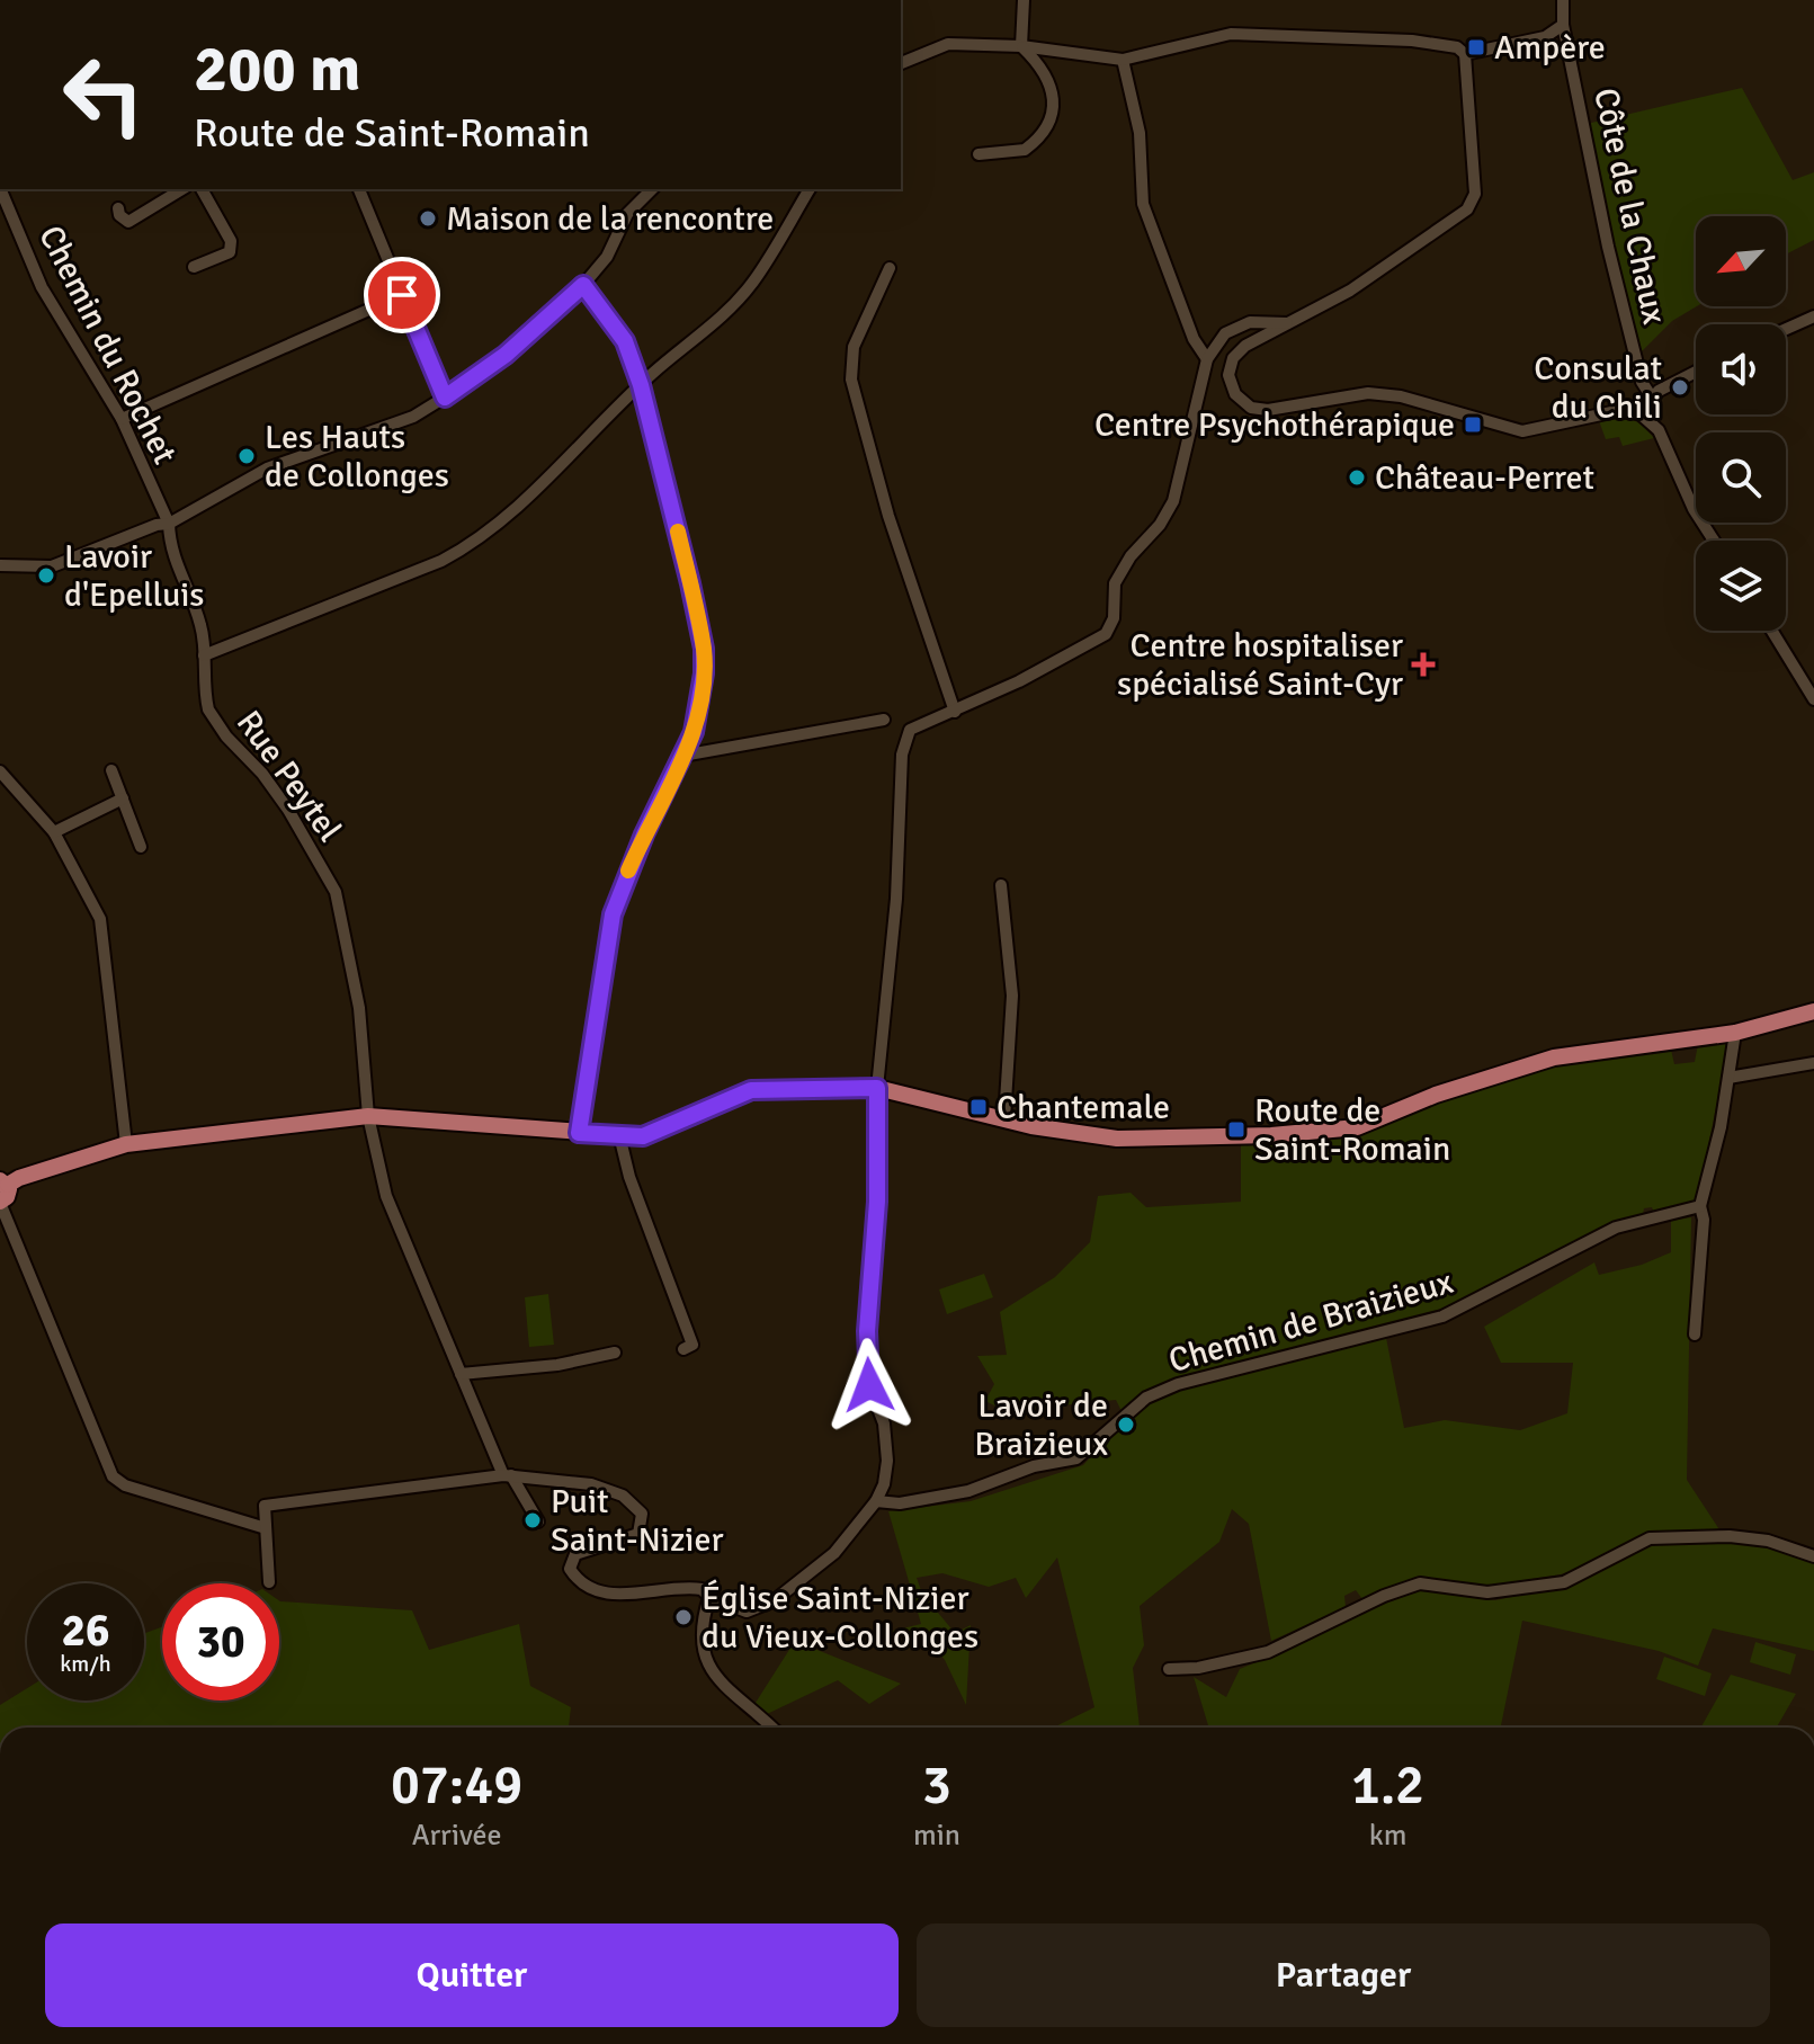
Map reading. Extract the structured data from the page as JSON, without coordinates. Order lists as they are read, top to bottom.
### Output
{
  "streets": {
    "street": [
      "Côte de la Chaux",
      "Chemin du Rochet",
      "Rue Peytel",
      "Chemin de Braizieux"
    ]
  },
  "crossings": [
    ["Chemin du Rochet", "Rue Peytel"]
  ],
  "places": {
    "transit": [
      "Ampère",
      "Centre Psychothérapique",
      "Chantemale",
      "Route de Saint-Romain"
    ],
    "other": [
      "Maison de la rencontre",
      "Consulat du Chili",
      "Les Hauts de Collonges",
      "Château-Perret",
      "Lavoir d'Epelluis",
      "Lavoir de Braizieux",
      "Puit Saint-Nizier",
      "Église Saint-Nizier du Vieux-Collonges"
    ],
    "health": ["Centre hospitaliser spécialisé Saint-Cyr"]
  },
  "north": "bottom left",
  "page": {
    "turn": ["200 m", "Route de Saint-Romain"],
    "speed": "26 km/h",
    "limit": "30",
    "eta": [
      "07:49",
      "Arrivée",
      "3",
      "min",
      "1.2",
      "km"
    ],
    "buttons": ["Quitter", "Partager"]
  }
}
